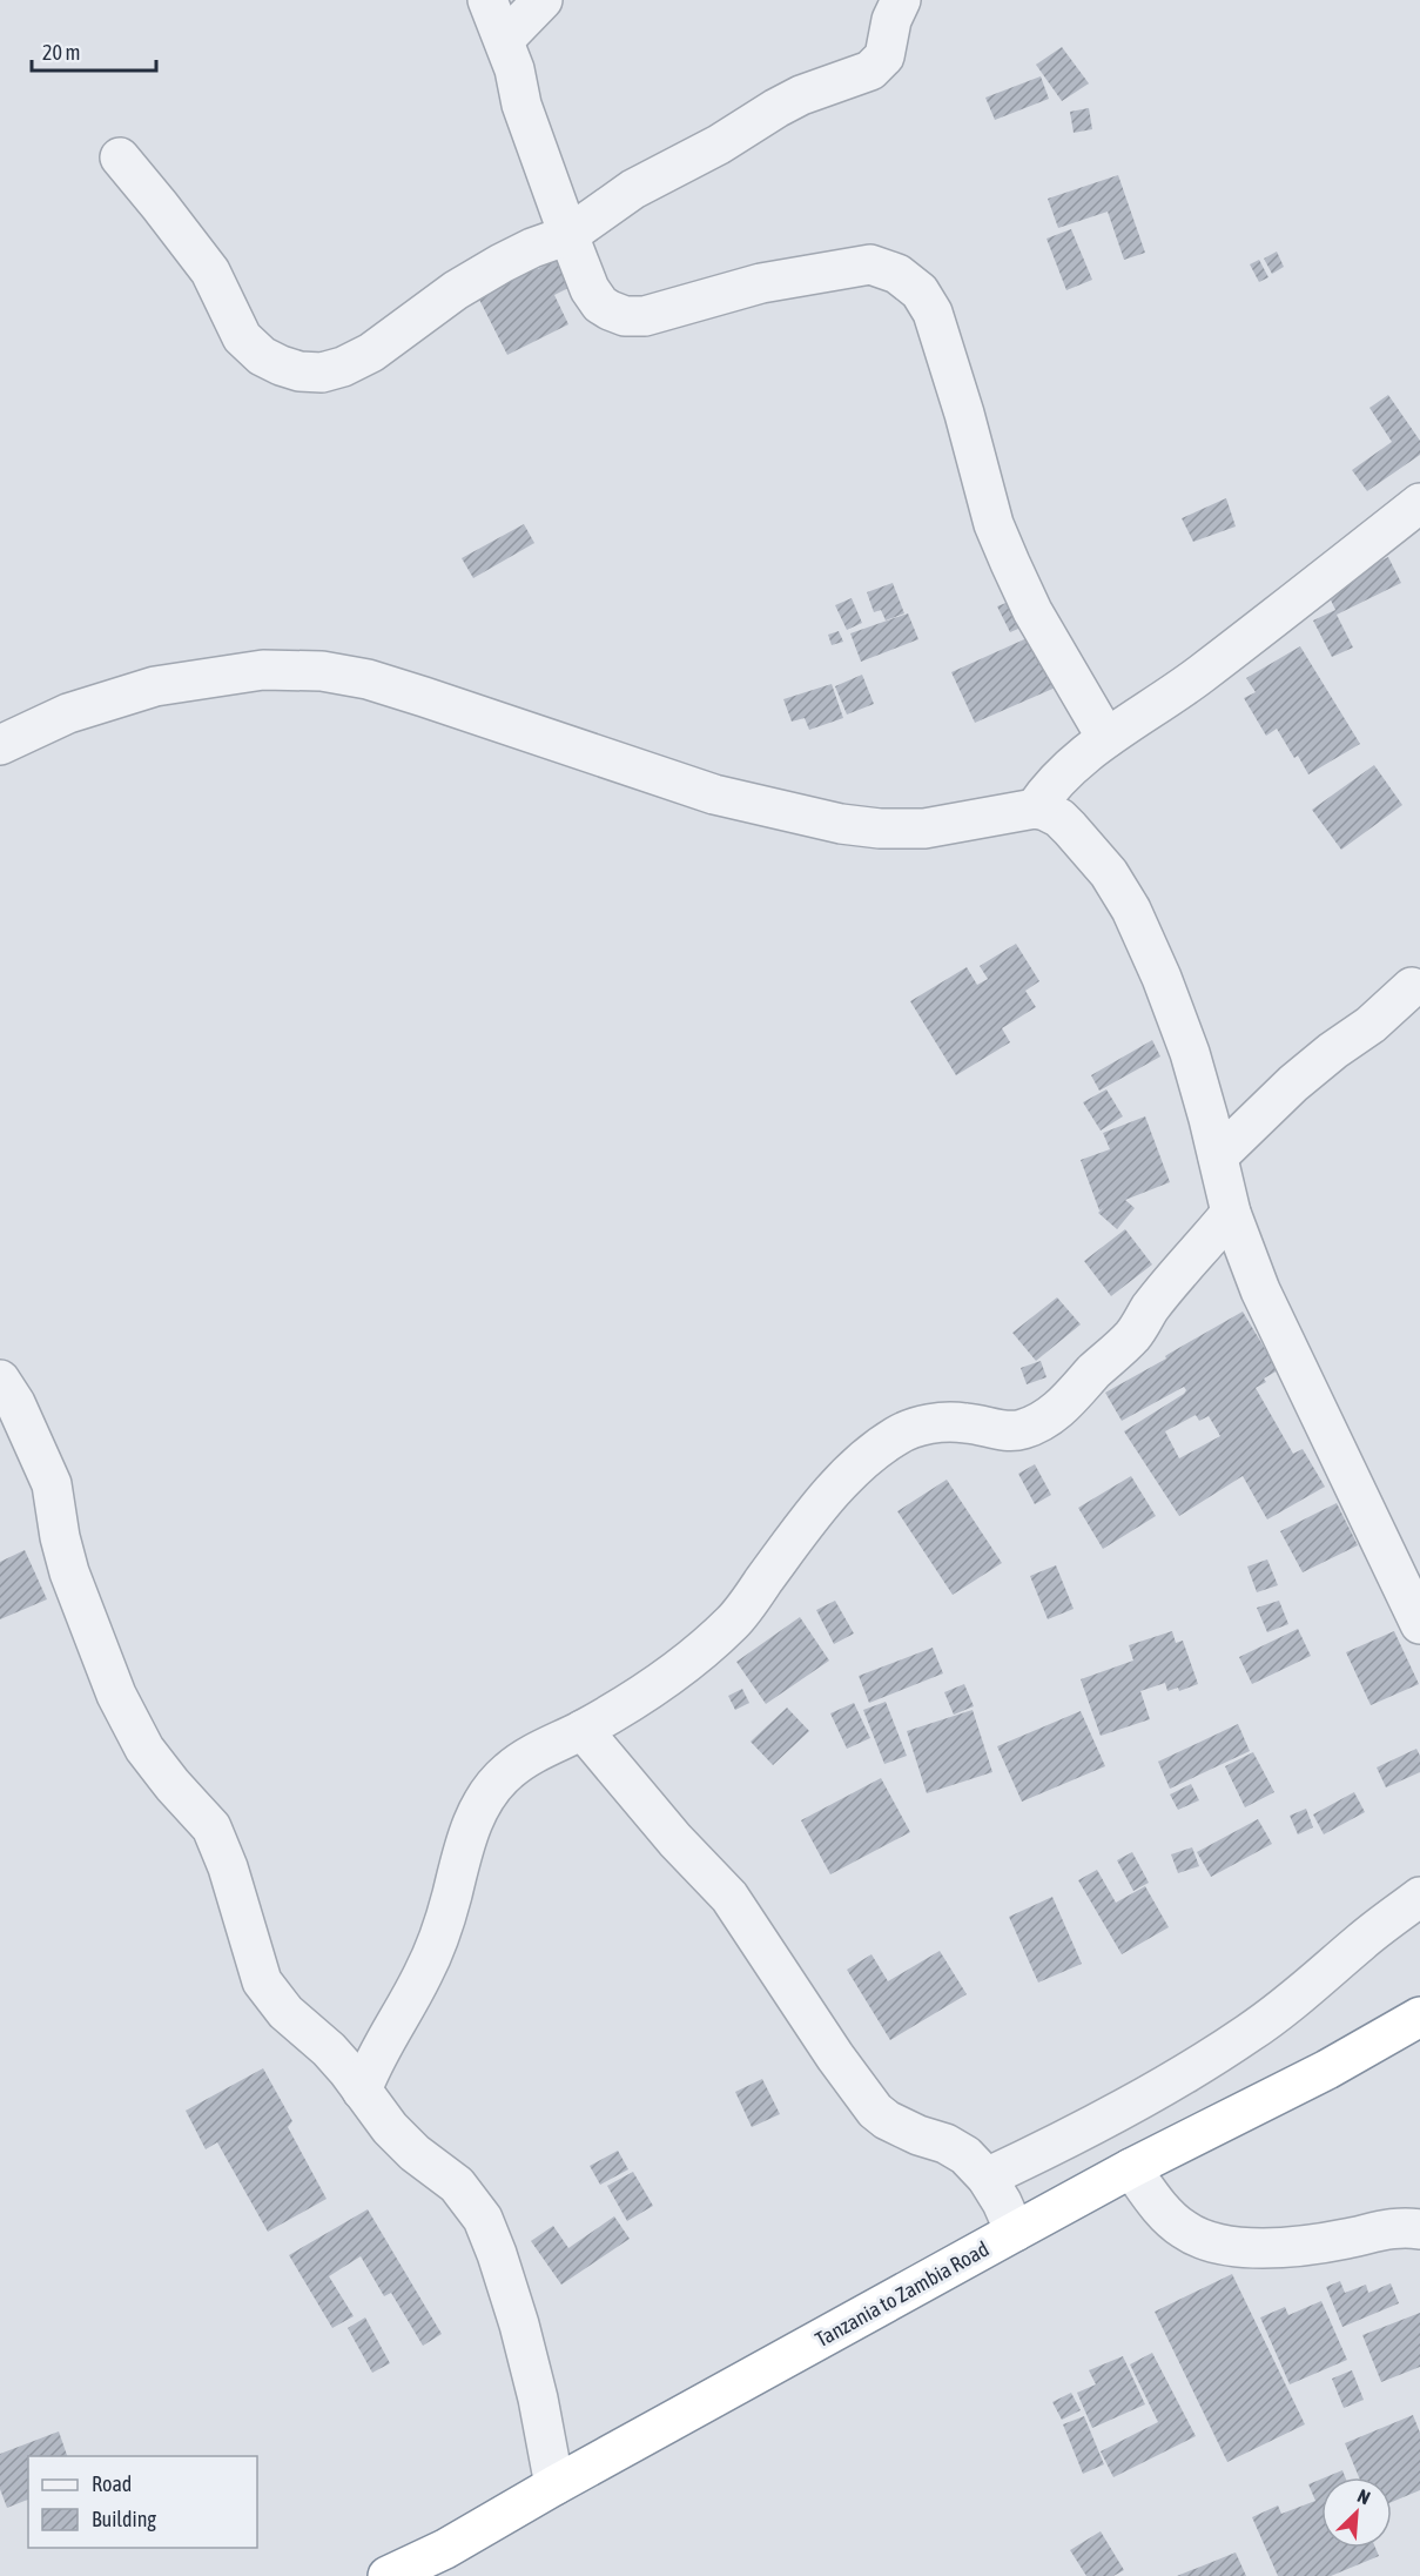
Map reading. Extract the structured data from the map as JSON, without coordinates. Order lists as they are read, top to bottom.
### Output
{
  "streets": {
    "highway": ["Tanzania to Zambia Road"]
  },
  "legend": ["Road", "Building"],
  "scale_bar": "20 m",
  "north": "top right"
}
